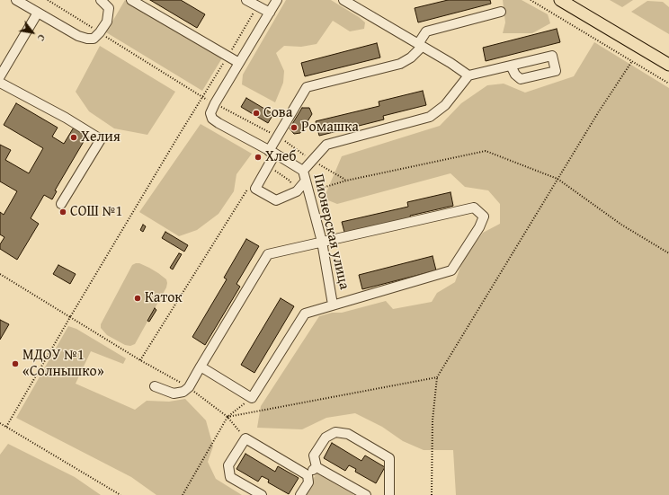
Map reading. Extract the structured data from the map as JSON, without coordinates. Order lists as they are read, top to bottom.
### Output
{
  "streets": {
    "street": ["Пионерская улица"]
  },
  "places": [
    "Сова",
    "Ромашка",
    "Хелия",
    "Хлеб",
    "СОШ №1",
    "Каток",
    "МДОУ №1 «Солнышко»"
  ],
  "north": "bottom right"
}
